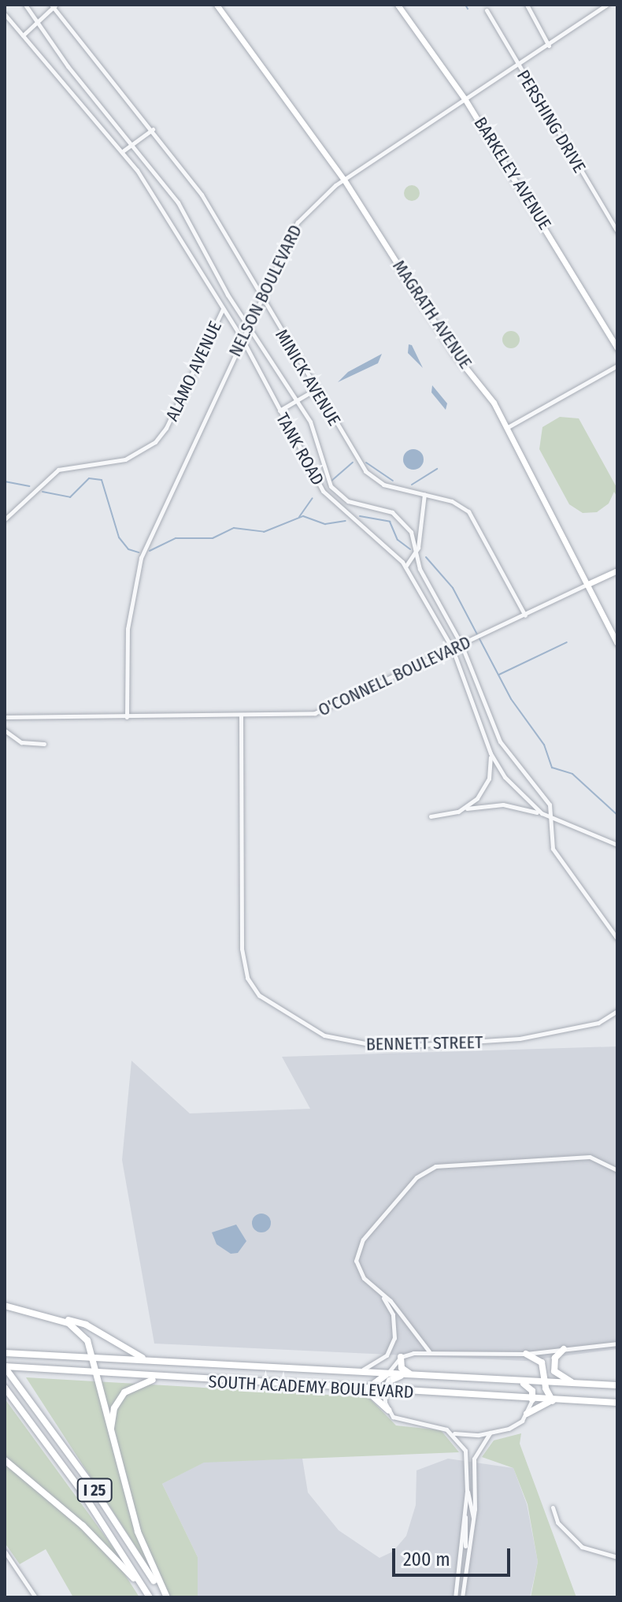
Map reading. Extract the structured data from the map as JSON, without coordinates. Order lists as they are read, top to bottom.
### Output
{
  "streets": {
    "highway": ["SOUTH ACADEMY BOULEVARD", "I 25"],
    "main road": ["BARKELEY AVENUE", "MAGRATH AVENUE", "O'CONNELL BOULEVARD"],
    "street": [
      "PERSHING DRIVE",
      "NELSON BOULEVARD",
      "ALAMO AVENUE",
      "MINICK AVENUE",
      "TANK ROAD",
      "BENNETT STREET"
    ]
  },
  "crossings": [
    ["PERSHING DRIVE", "NELSON BOULEVARD"],
    ["BARKELEY AVENUE", "NELSON BOULEVARD"],
    ["NELSON BOULEVARD", "MAGRATH AVENUE"],
    ["NELSON BOULEVARD", "MINICK AVENUE"],
    ["NELSON BOULEVARD", "TANK ROAD"],
    ["NELSON BOULEVARD", "O'CONNELL BOULEVARD"],
    ["MAGRATH AVENUE", "O'CONNELL BOULEVARD"],
    ["ALAMO AVENUE", "TANK ROAD"],
    ["MINICK AVENUE", "O'CONNELL BOULEVARD"],
    ["TANK ROAD", "O'CONNELL BOULEVARD"],
    ["O'CONNELL BOULEVARD", "BENNETT STREET"],
    ["SOUTH ACADEMY BOULEVARD", "I 25"]
  ],
  "scale_bar": "200 m"
}
